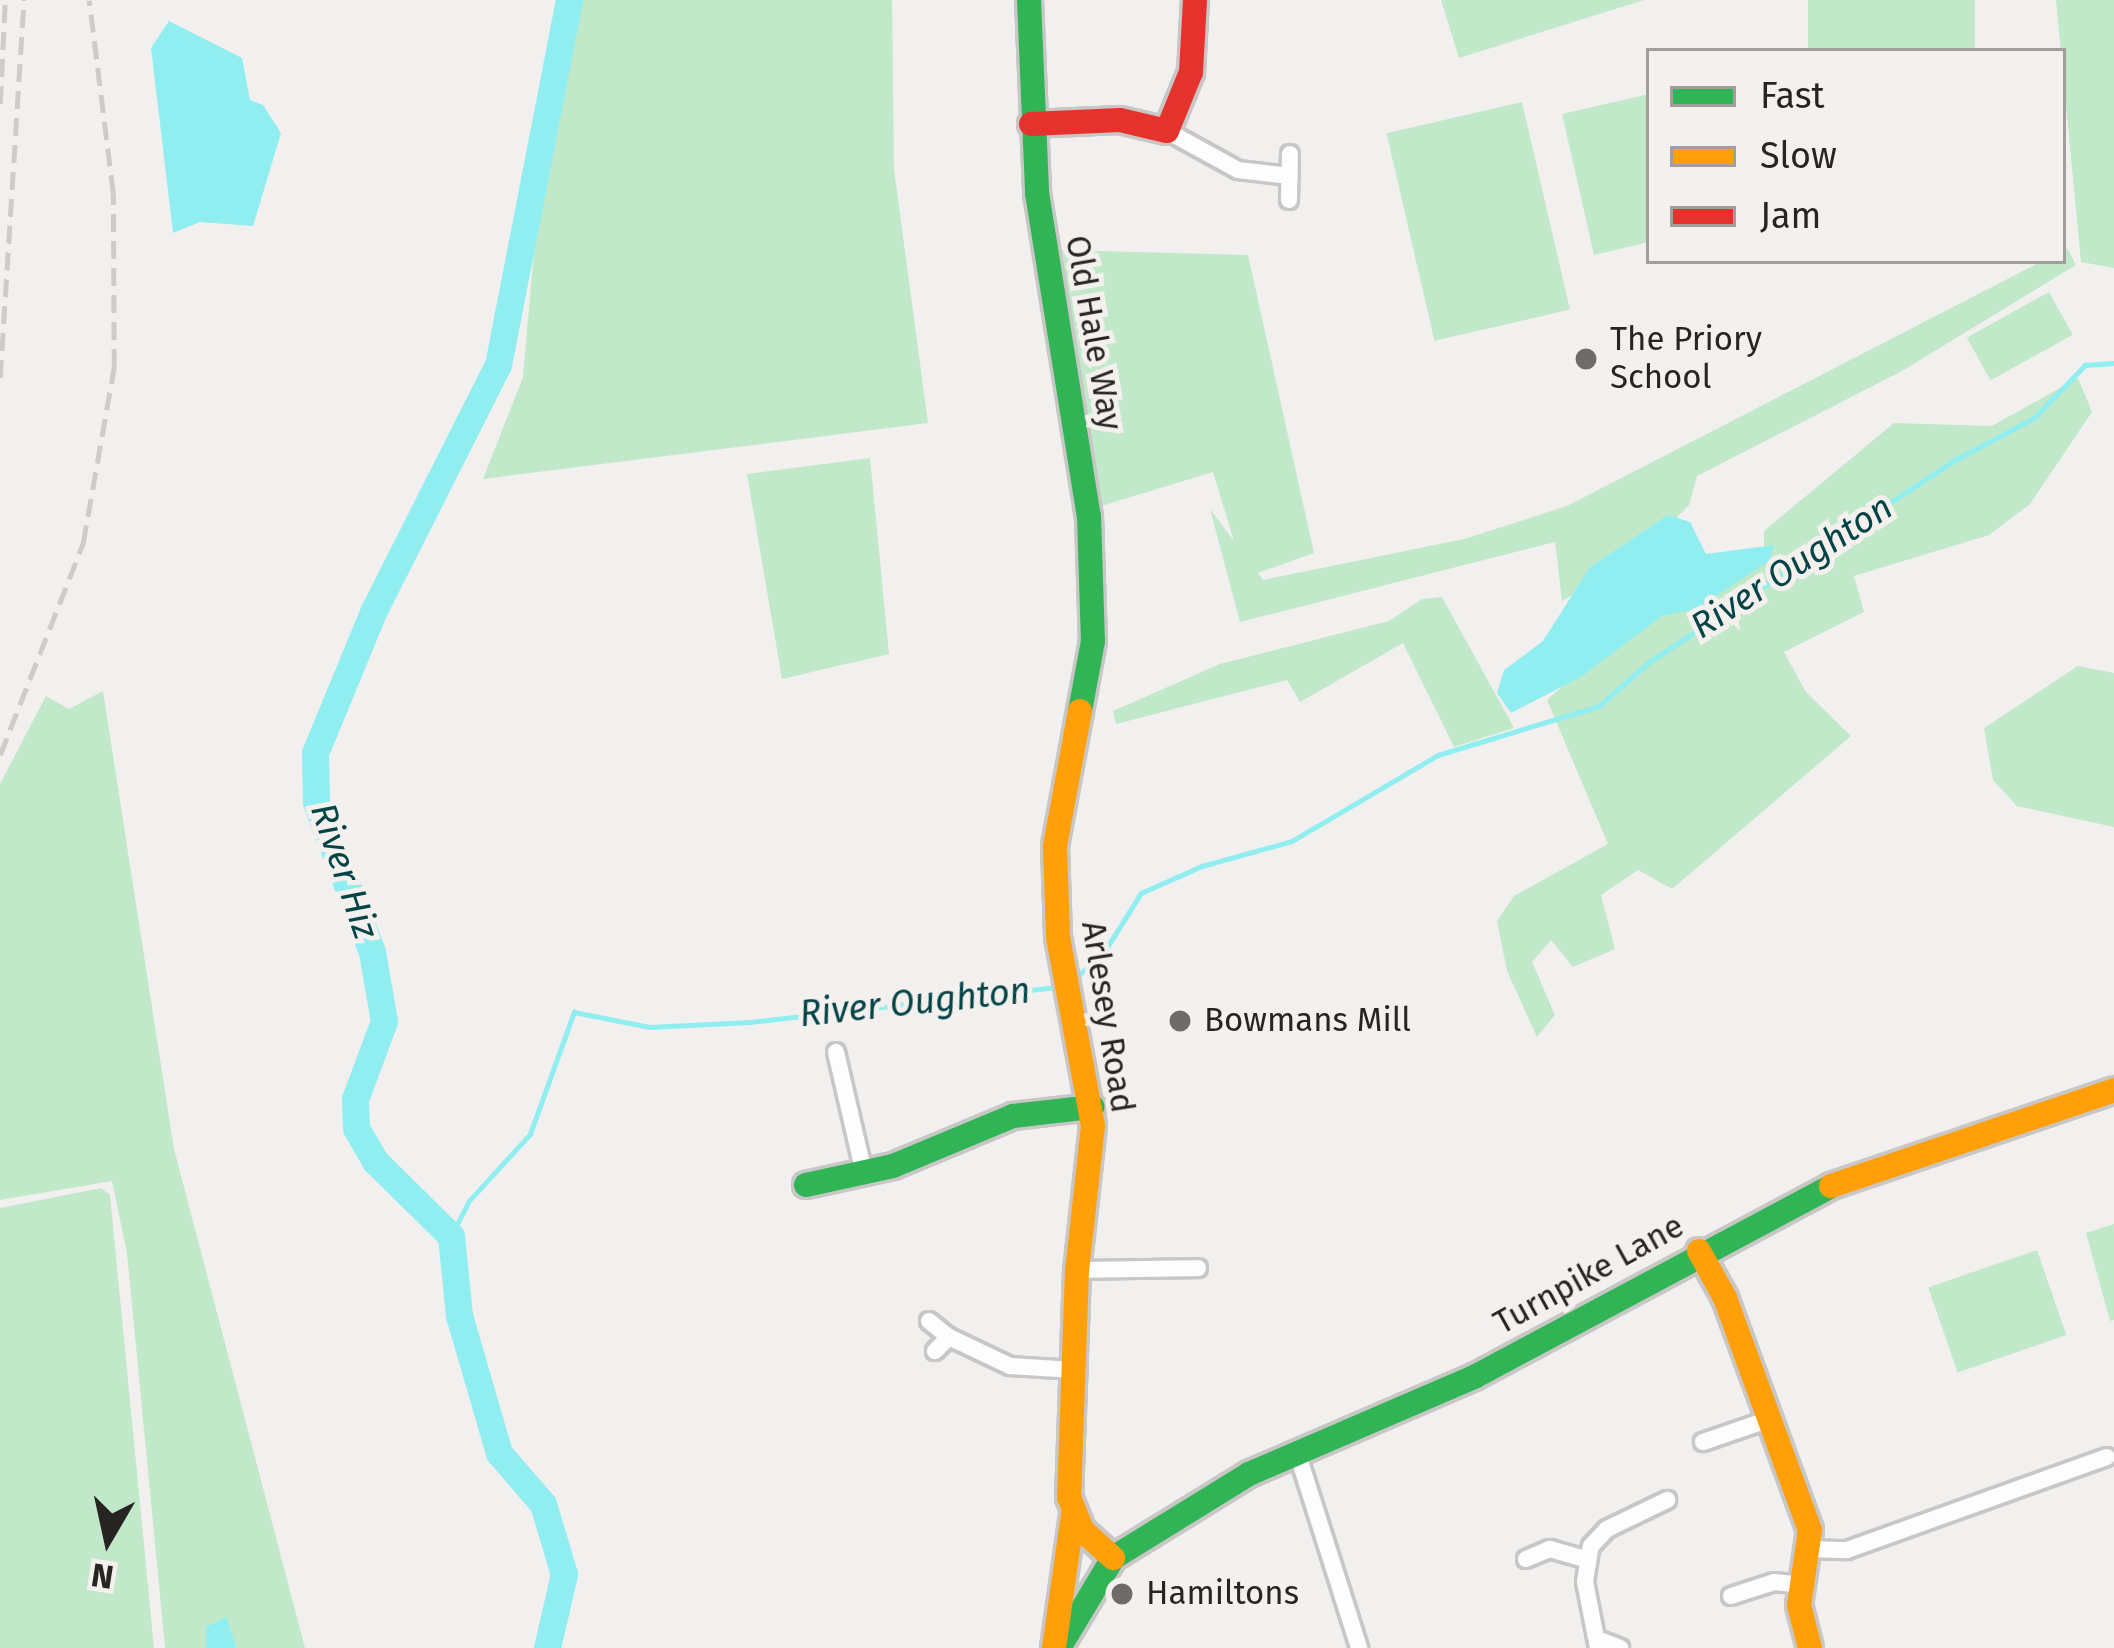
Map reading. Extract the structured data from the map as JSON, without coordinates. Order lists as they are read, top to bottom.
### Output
{
  "streets": {
    "street": ["Old Hale Way", "Arlesey Road", "Turnpike Lane"]
  },
  "crossings": [
    ["Old Hale Way", "Arlesey Road"],
    ["Arlesey Road", "Turnpike Lane"]
  ],
  "water": ["River Oughton", "River Hiz"],
  "places": ["The Priory School", "Bowmans Mill", "Hamiltons"],
  "legend": ["Fast", "Slow", "Jam"],
  "north": "bottom"
}
